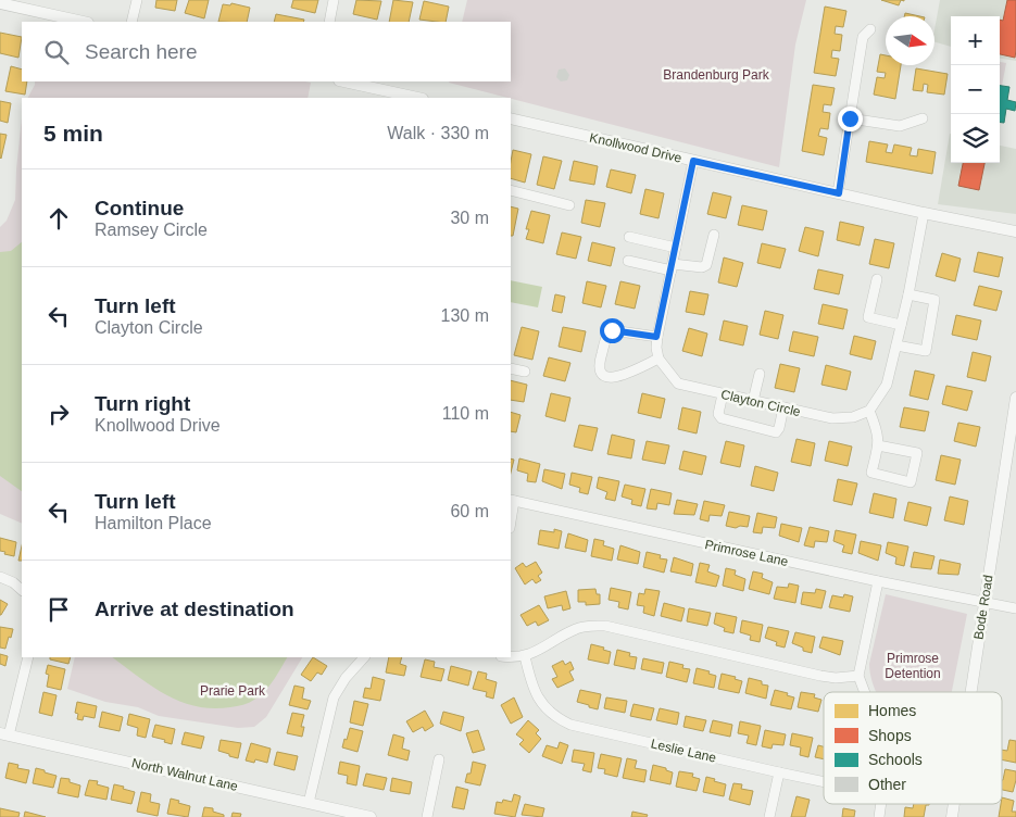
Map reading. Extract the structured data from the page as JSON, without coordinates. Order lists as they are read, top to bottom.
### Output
{
  "streets": {
    "street": [
      "Knollwood Drive",
      "Clayton Circle",
      "Primrose Lane",
      "Bode Road",
      "Leslie Lane",
      "North Walnut Lane"
    ]
  },
  "crossings": [
    ["Primrose Lane", "Bode Road"]
  ],
  "parks": ["Brandenburg Park", "Primrose Detention", "Prarie Park"],
  "legend": [
    "Homes",
    "Shops",
    "Schools",
    "Other"
  ],
  "north": "right",
  "page": {
    "map_buttons": ["+", "−"],
    "search": "Search here",
    "heading": ["5 min", "Walk · 330 m"],
    "list": [
      ["Continue", "Ramsey Circle", "30 m"],
      ["Turn left", "Clayton Circle", "130 m"],
      ["Turn right", "Knollwood Drive", "110 m"],
      ["Turn left", "Hamilton Place", "60 m"],
      "Arrive at destination"
    ]
  }
}
